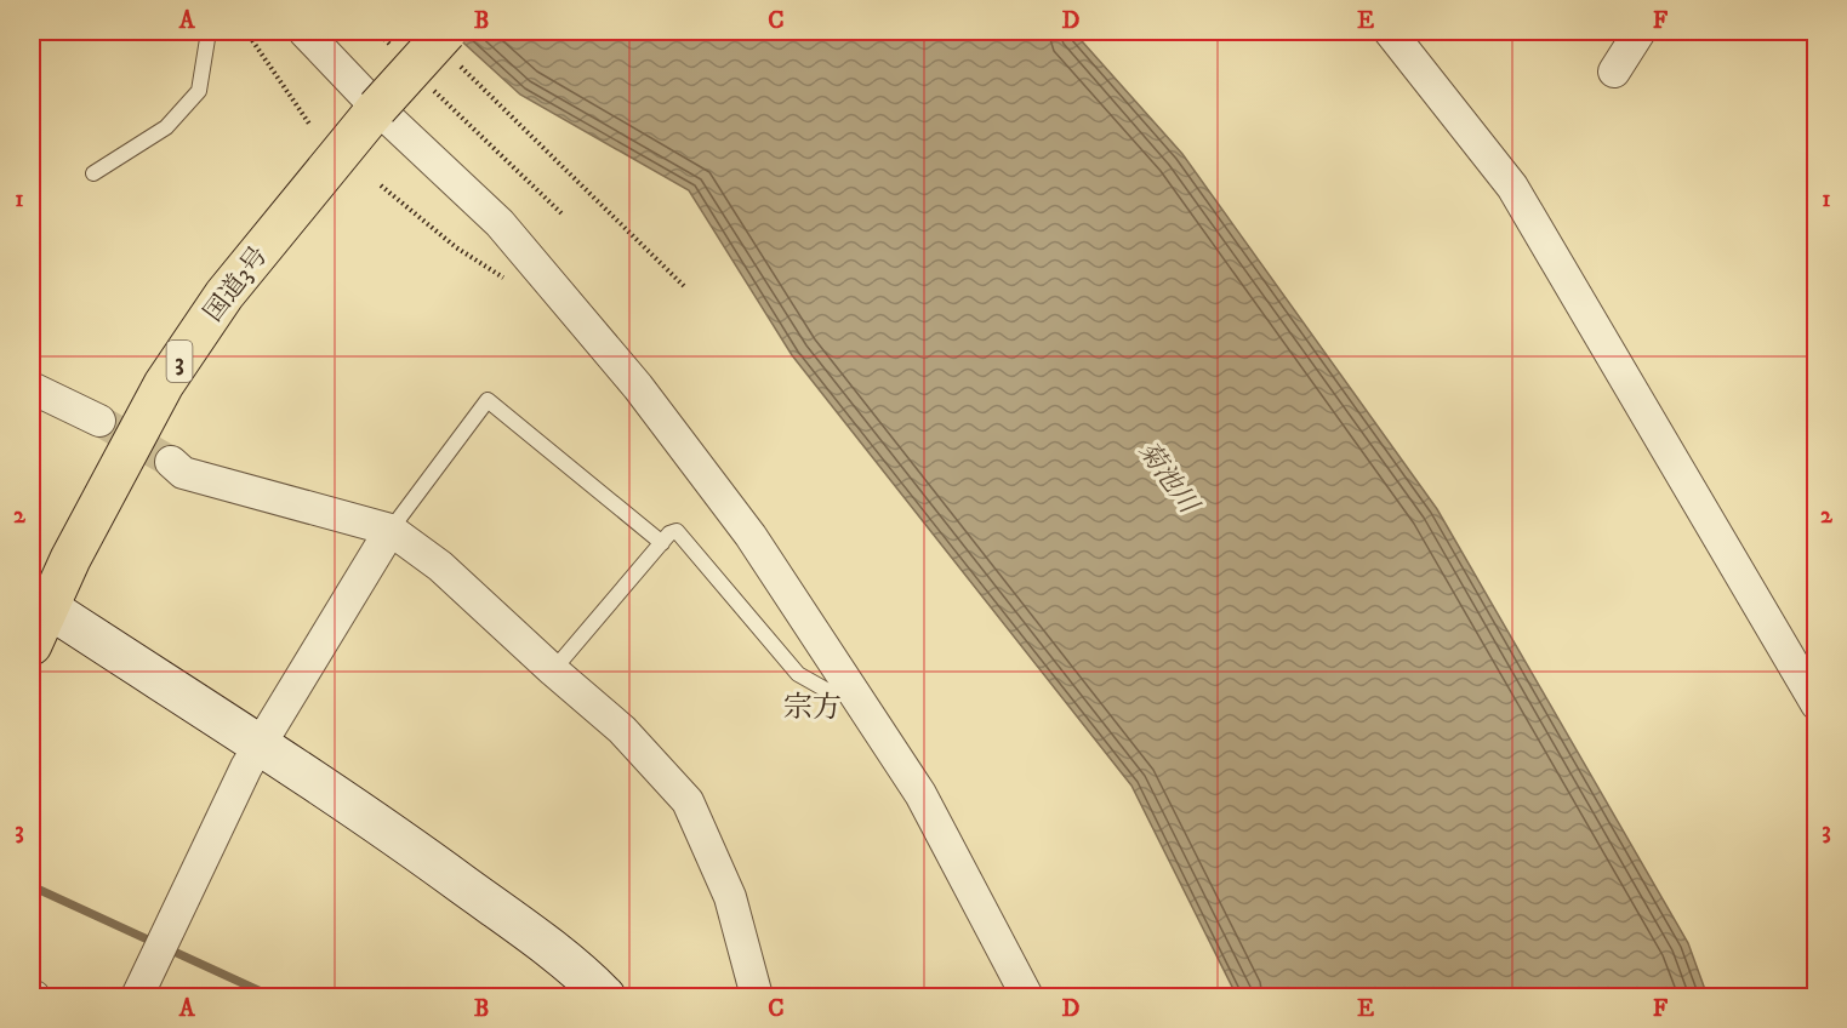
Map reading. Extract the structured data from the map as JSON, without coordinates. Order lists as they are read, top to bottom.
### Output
{
  "streets": {
    "highway": ["国道3号", "3"]
  },
  "districts": ["宗方"],
  "water": ["菊池川"],
  "grid": {
    "columns": [
      "A",
      "B",
      "C",
      "D",
      "E",
      "F"
    ],
    "rows": ["1", "2", "3"]
  }
}
